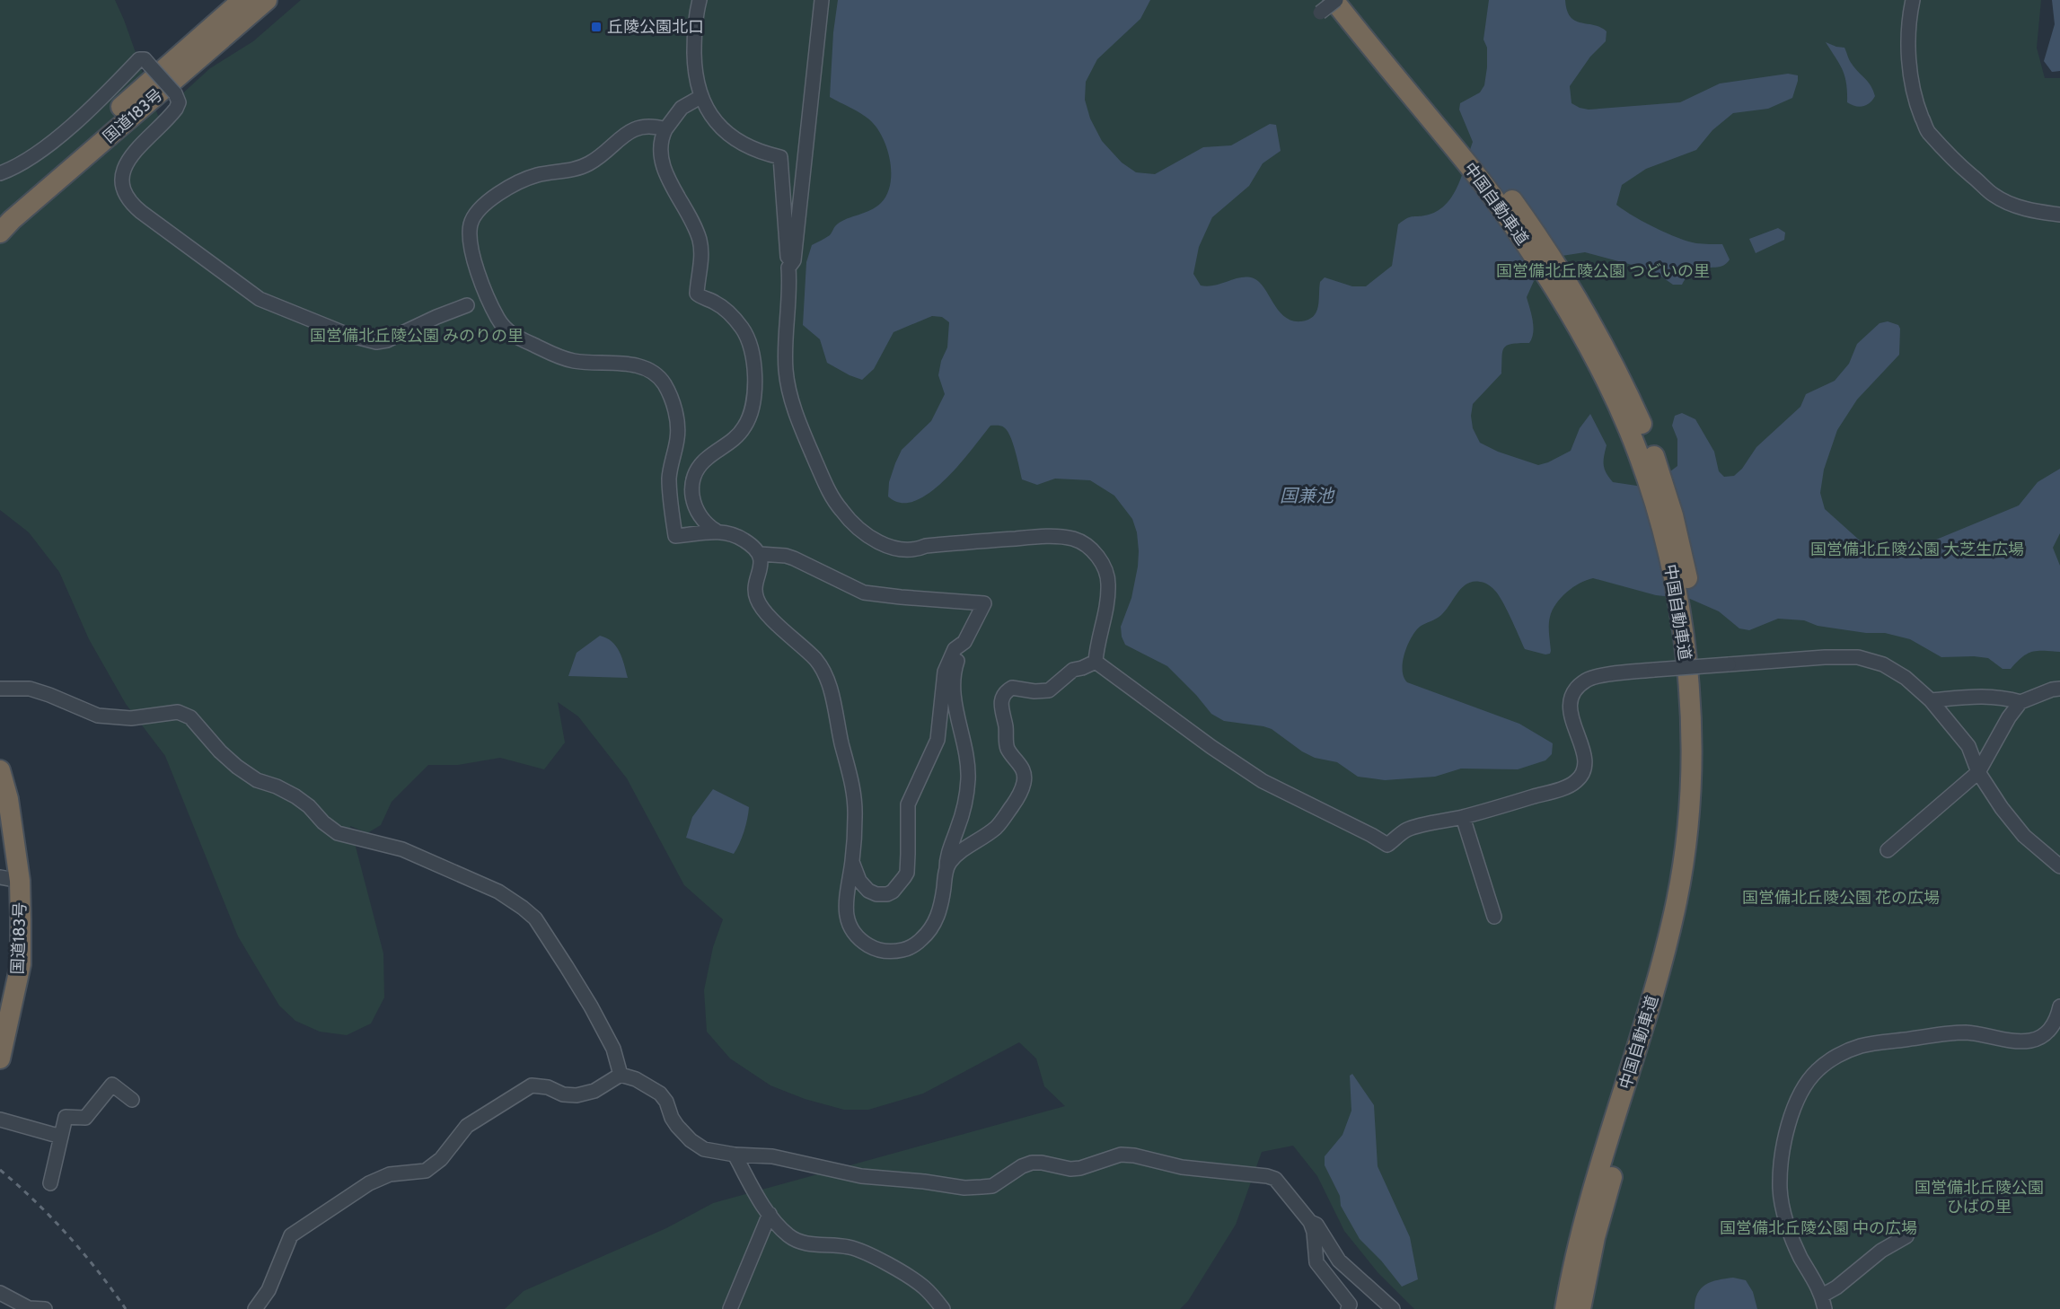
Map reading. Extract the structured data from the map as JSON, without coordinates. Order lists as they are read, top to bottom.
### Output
{
  "streets": {
    "highway": ["国道183号", "中国自動車道"]
  },
  "water": ["国兼池"],
  "parks": [
    "国営備北丘陵公園 つどいの里",
    "国営備北丘陵公園 みのりの里",
    "国営備北丘陵公園 大芝生広場",
    "国営備北丘陵公園 花の広場",
    "国営備北丘陵公園 ひばの里",
    "国営備北丘陵公園 中の広場"
  ],
  "places": {
    "transit": ["丘陵公園北口"]
  }
}
